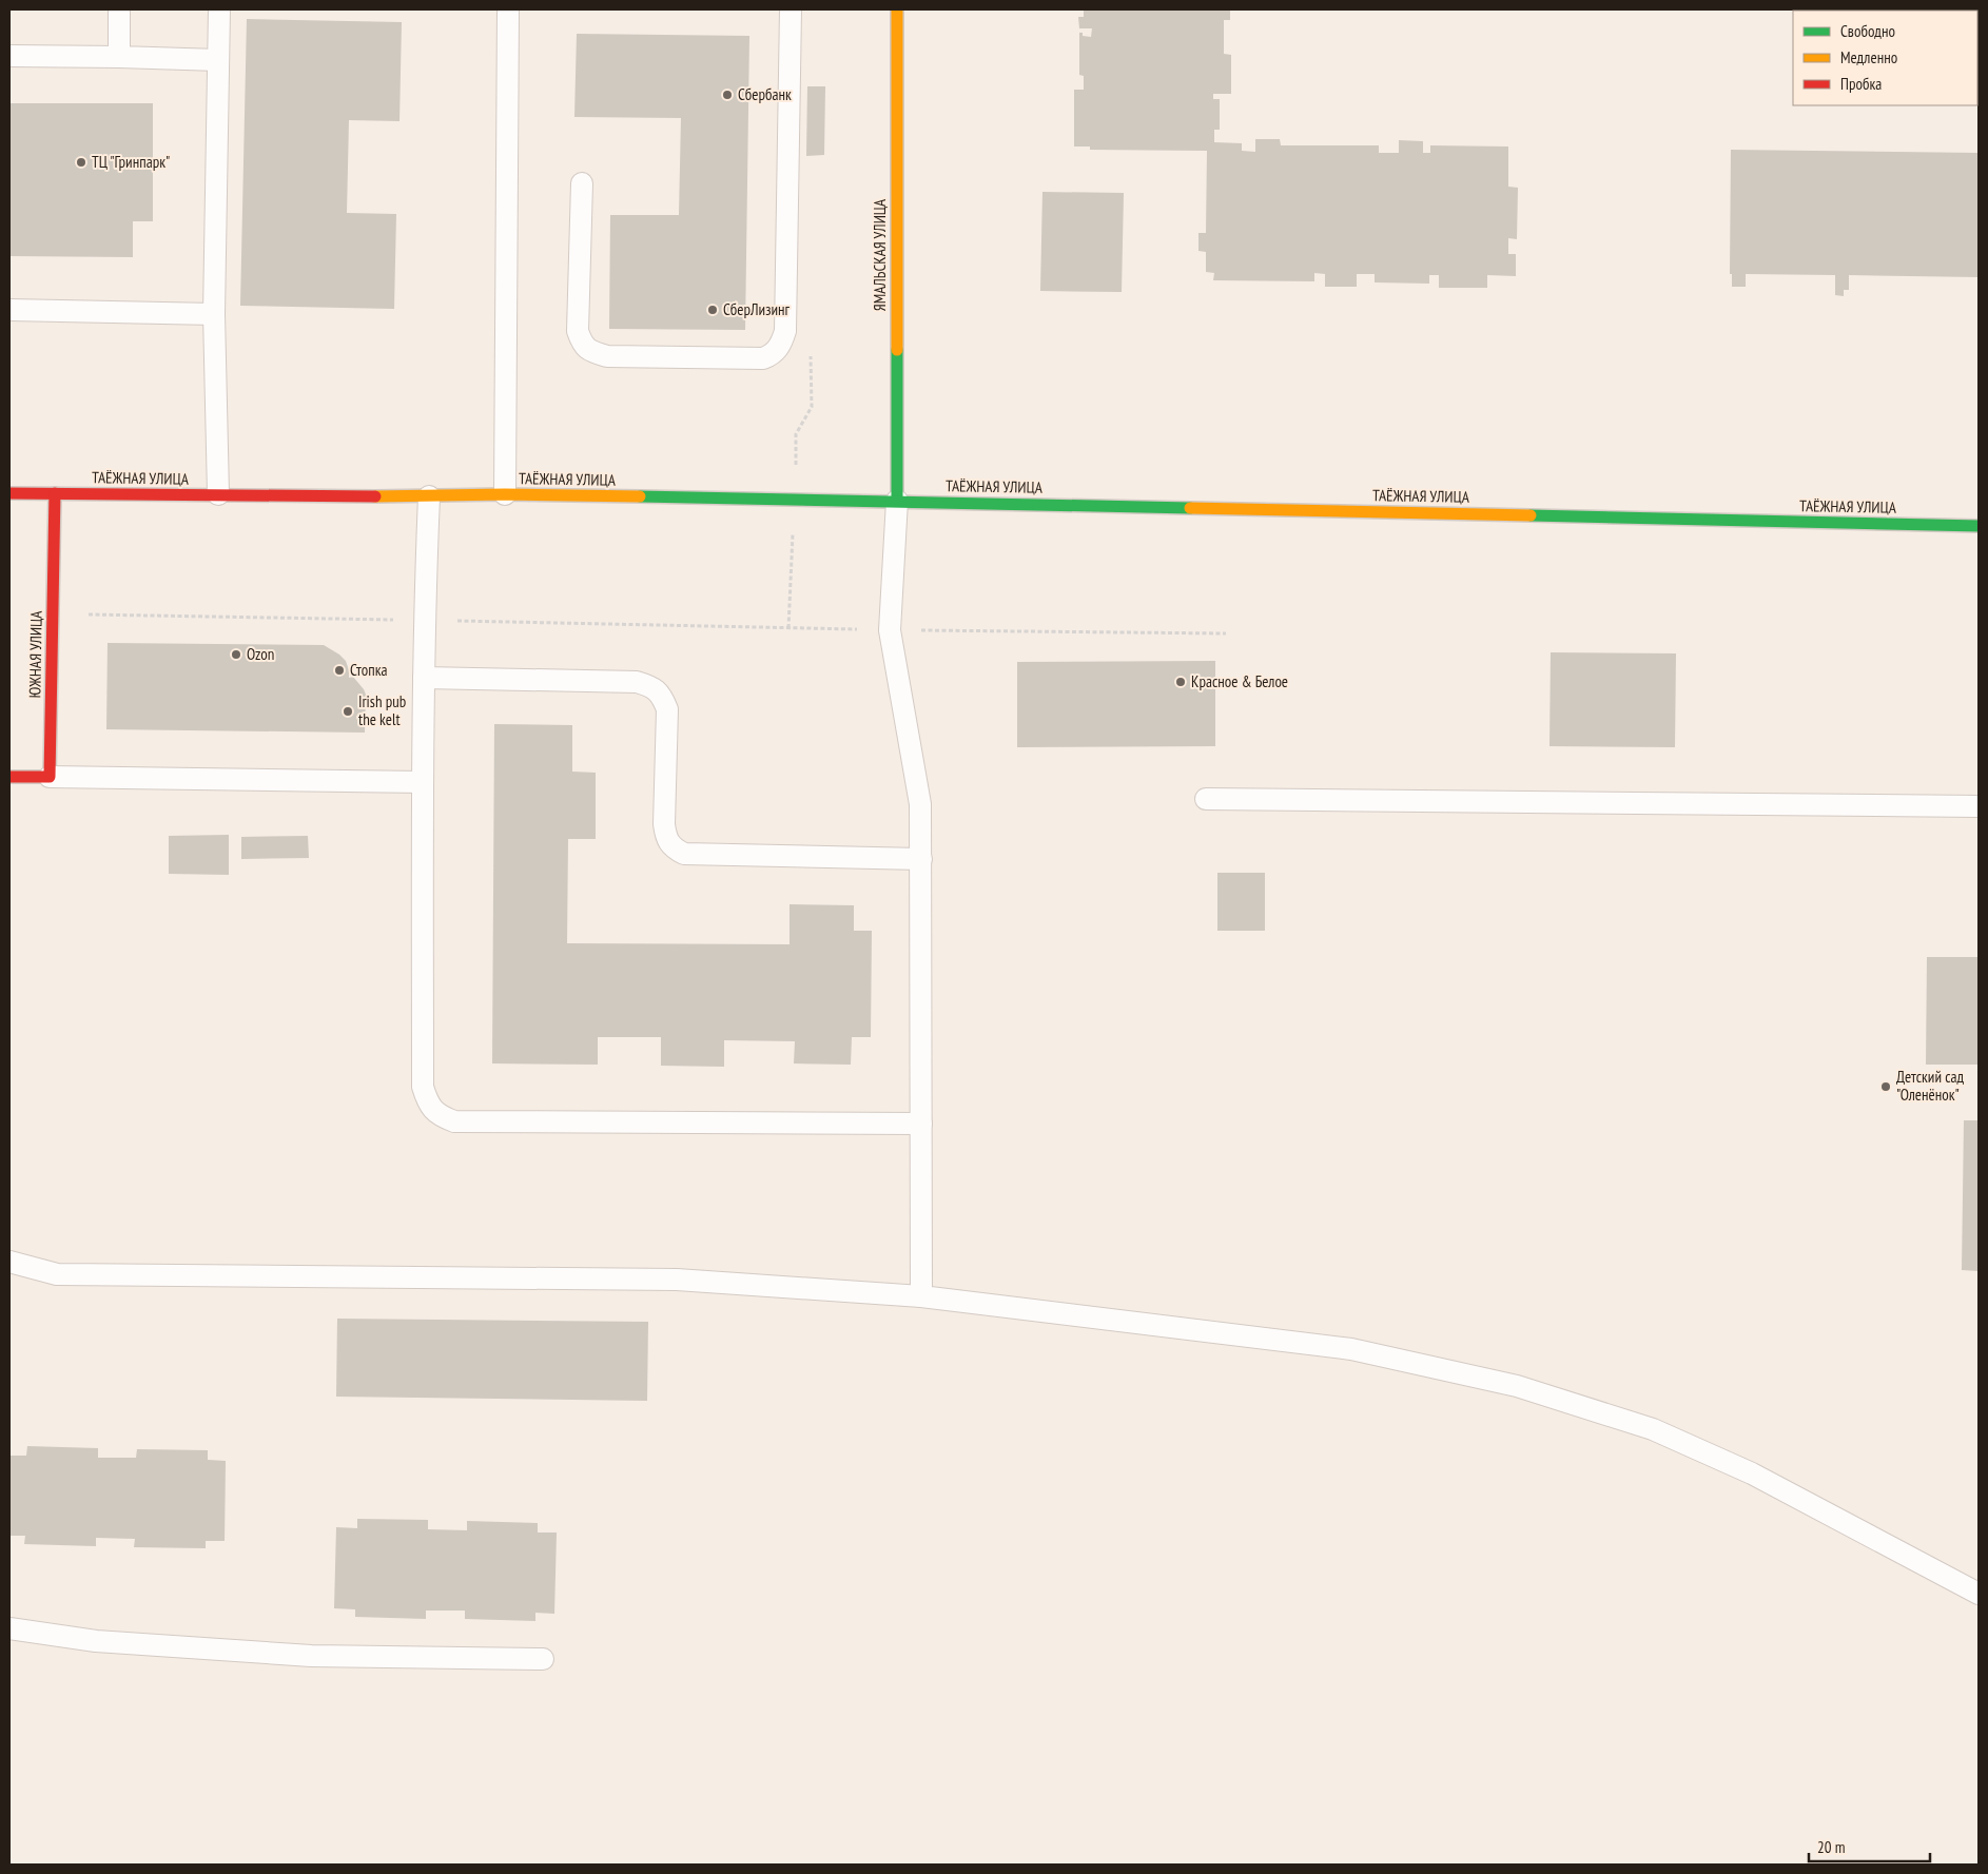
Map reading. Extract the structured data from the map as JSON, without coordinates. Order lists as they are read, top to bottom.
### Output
{
  "streets": {
    "street": ["ЯМАЛЬСКАЯ УЛИЦА", "ТАЁЖНАЯ УЛИЦА", "ЮЖНАЯ УЛИЦА"]
  },
  "crossings": [
    ["ЯМАЛЬСКАЯ УЛИЦА", "ТАЁЖНАЯ УЛИЦА"],
    ["ТАЁЖНАЯ УЛИЦА", "ЮЖНАЯ УЛИЦА"]
  ],
  "places": [
    "Сбербанк",
    "ТЦ \"Гринпарк\"",
    "СберЛизинг",
    "Ozon",
    "Стопка",
    "Красное & Белое",
    "Irish pub the kelt",
    "Детский сад \"Оленёнок\""
  ],
  "legend": ["Свободно", "Медленно", "Пробка"],
  "scale_bar": "20 m"
}
